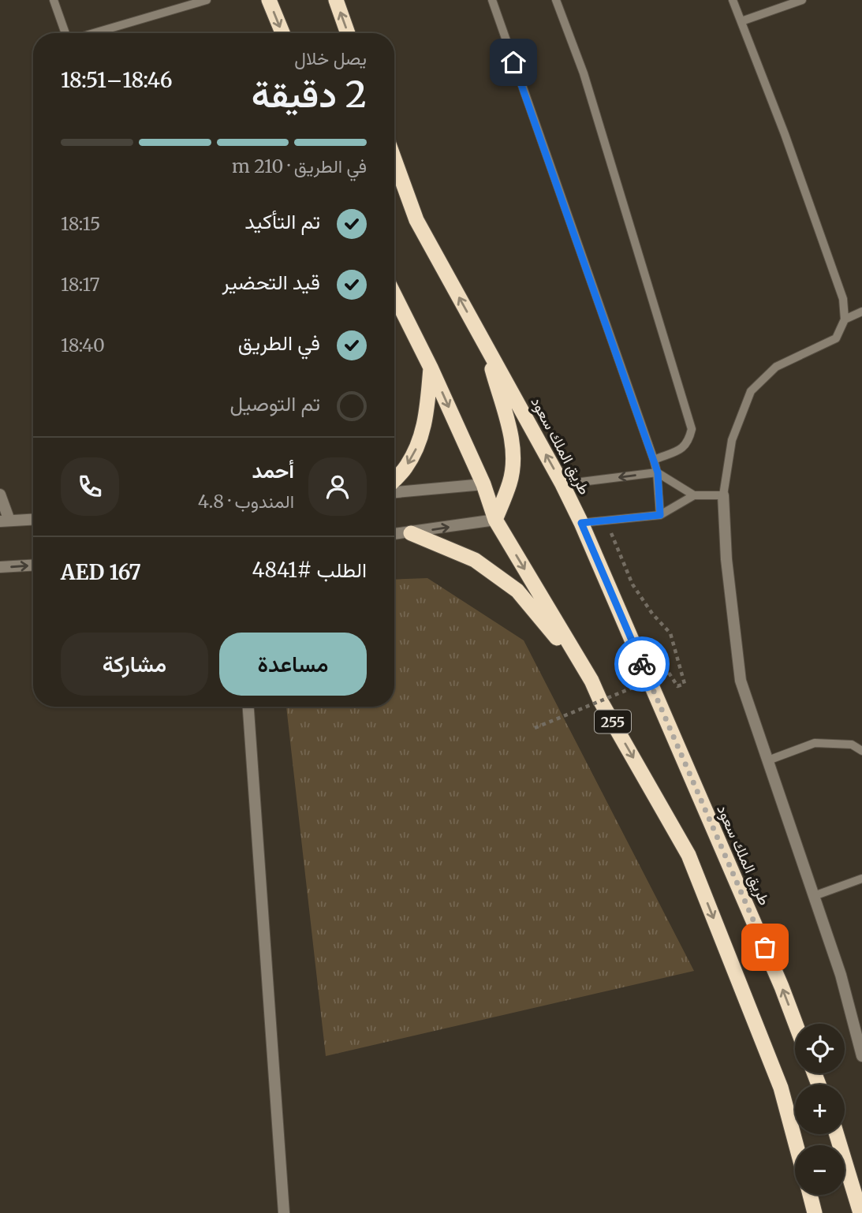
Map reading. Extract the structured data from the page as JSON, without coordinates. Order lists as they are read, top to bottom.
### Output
{
  "streets": {
    "highway": ["طريق الملك سعود", "255"]
  },
  "page": {
    "heading": ["2 دقيقة", "يصل خلال", "18:46–18:51"],
    "panel": [
      "أحمد",
      "المندوب · 4.8",
      "الطلب #4841",
      "AED 167"
    ],
    "bar": "في الطريق · 210 m",
    "list": [
      ["تم التأكيد", "18:15"],
      ["قيد التحضير", "18:17"],
      ["في الطريق", "18:40"],
      "تم التوصيل"
    ],
    "buttons": ["مساعدة", "مشاركة"],
    "map_buttons": ["+", "−"]
  }
}
